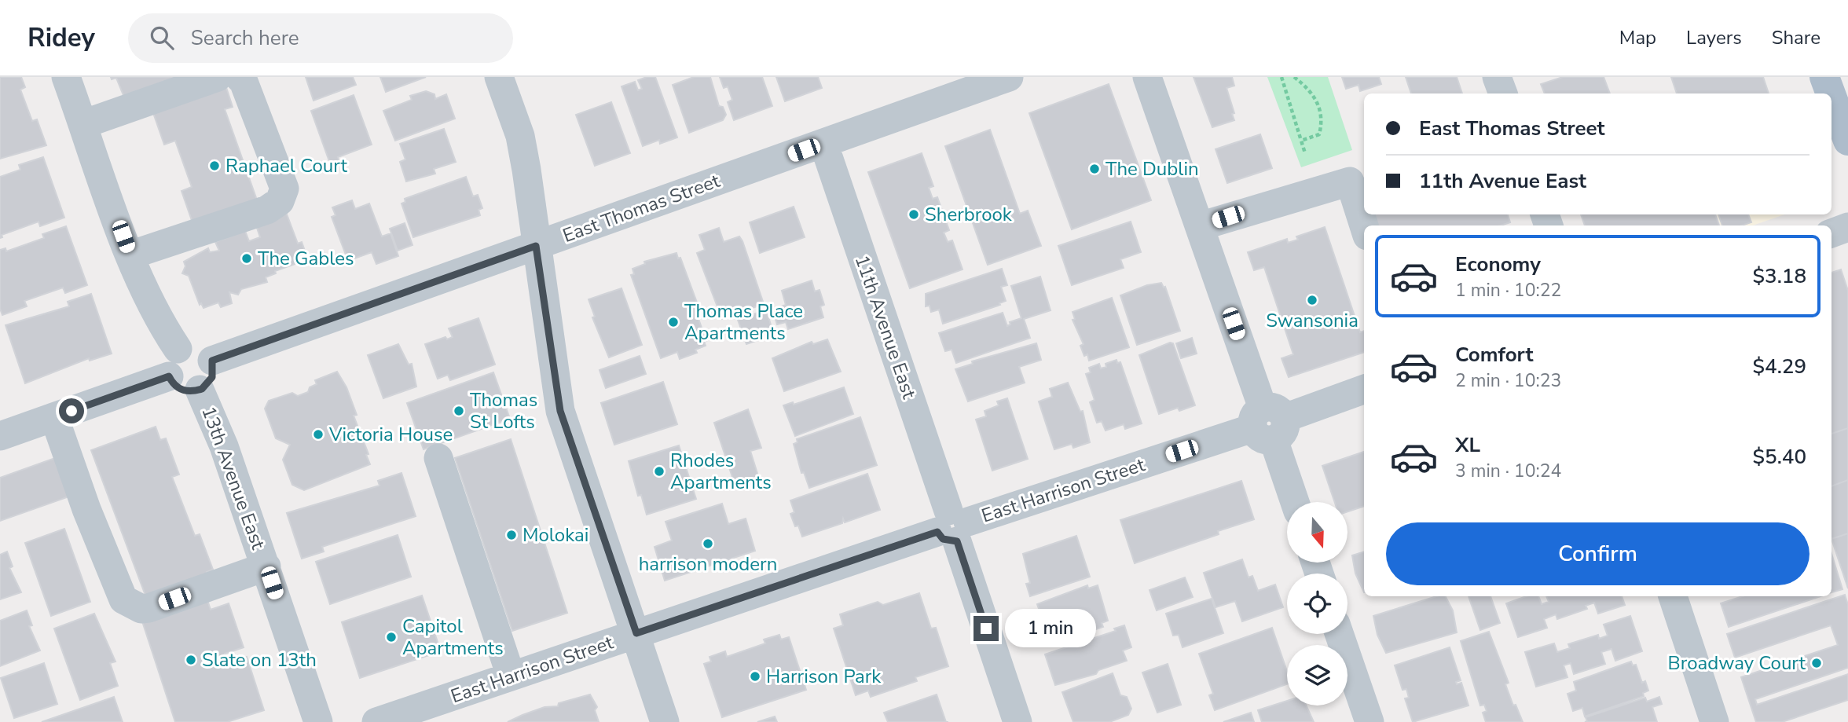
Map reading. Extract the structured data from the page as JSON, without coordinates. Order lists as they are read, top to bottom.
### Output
{
  "streets": {
    "street": [
      "East Thomas Street",
      "11th Avenue East",
      "13th Avenue East",
      "East Harrison Street"
    ]
  },
  "crossings": [
    ["East Thomas Street", "11th Avenue East"],
    ["East Thomas Street", "13th Avenue East"],
    ["11th Avenue East", "East Harrison Street"]
  ],
  "places": [
    "Raphael Court",
    "The Dublin",
    "Sherbrook",
    "The Gables",
    "Swansonia",
    "Thomas Place Apartments",
    "Thomas St Lofts",
    "Victoria House",
    "Rhodes Apartments",
    "Molokai",
    "harrison modern",
    "Capitol Apartments",
    "Slate on 13th",
    "Broadway Court",
    "Harrison Park"
  ],
  "north": "bottom",
  "page": {
    "header": "Ridey",
    "search": "Search here",
    "nav": ["Map", "Layers", "Share"],
    "banner": ["East Thomas Street", "11th Avenue East"],
    "list": [
      {
        "name": "Economy",
        "note": "1 min · 10:22",
        "value": "$3.18"
      },
      {
        "name": "Comfort",
        "note": "2 min · 10:23",
        "value": "$4.29"
      },
      {
        "name": "XL",
        "note": "3 min · 10:24",
        "value": "$5.40"
      }
    ],
    "buttons": "Confirm",
    "bubble": "1 min"
  }
}
